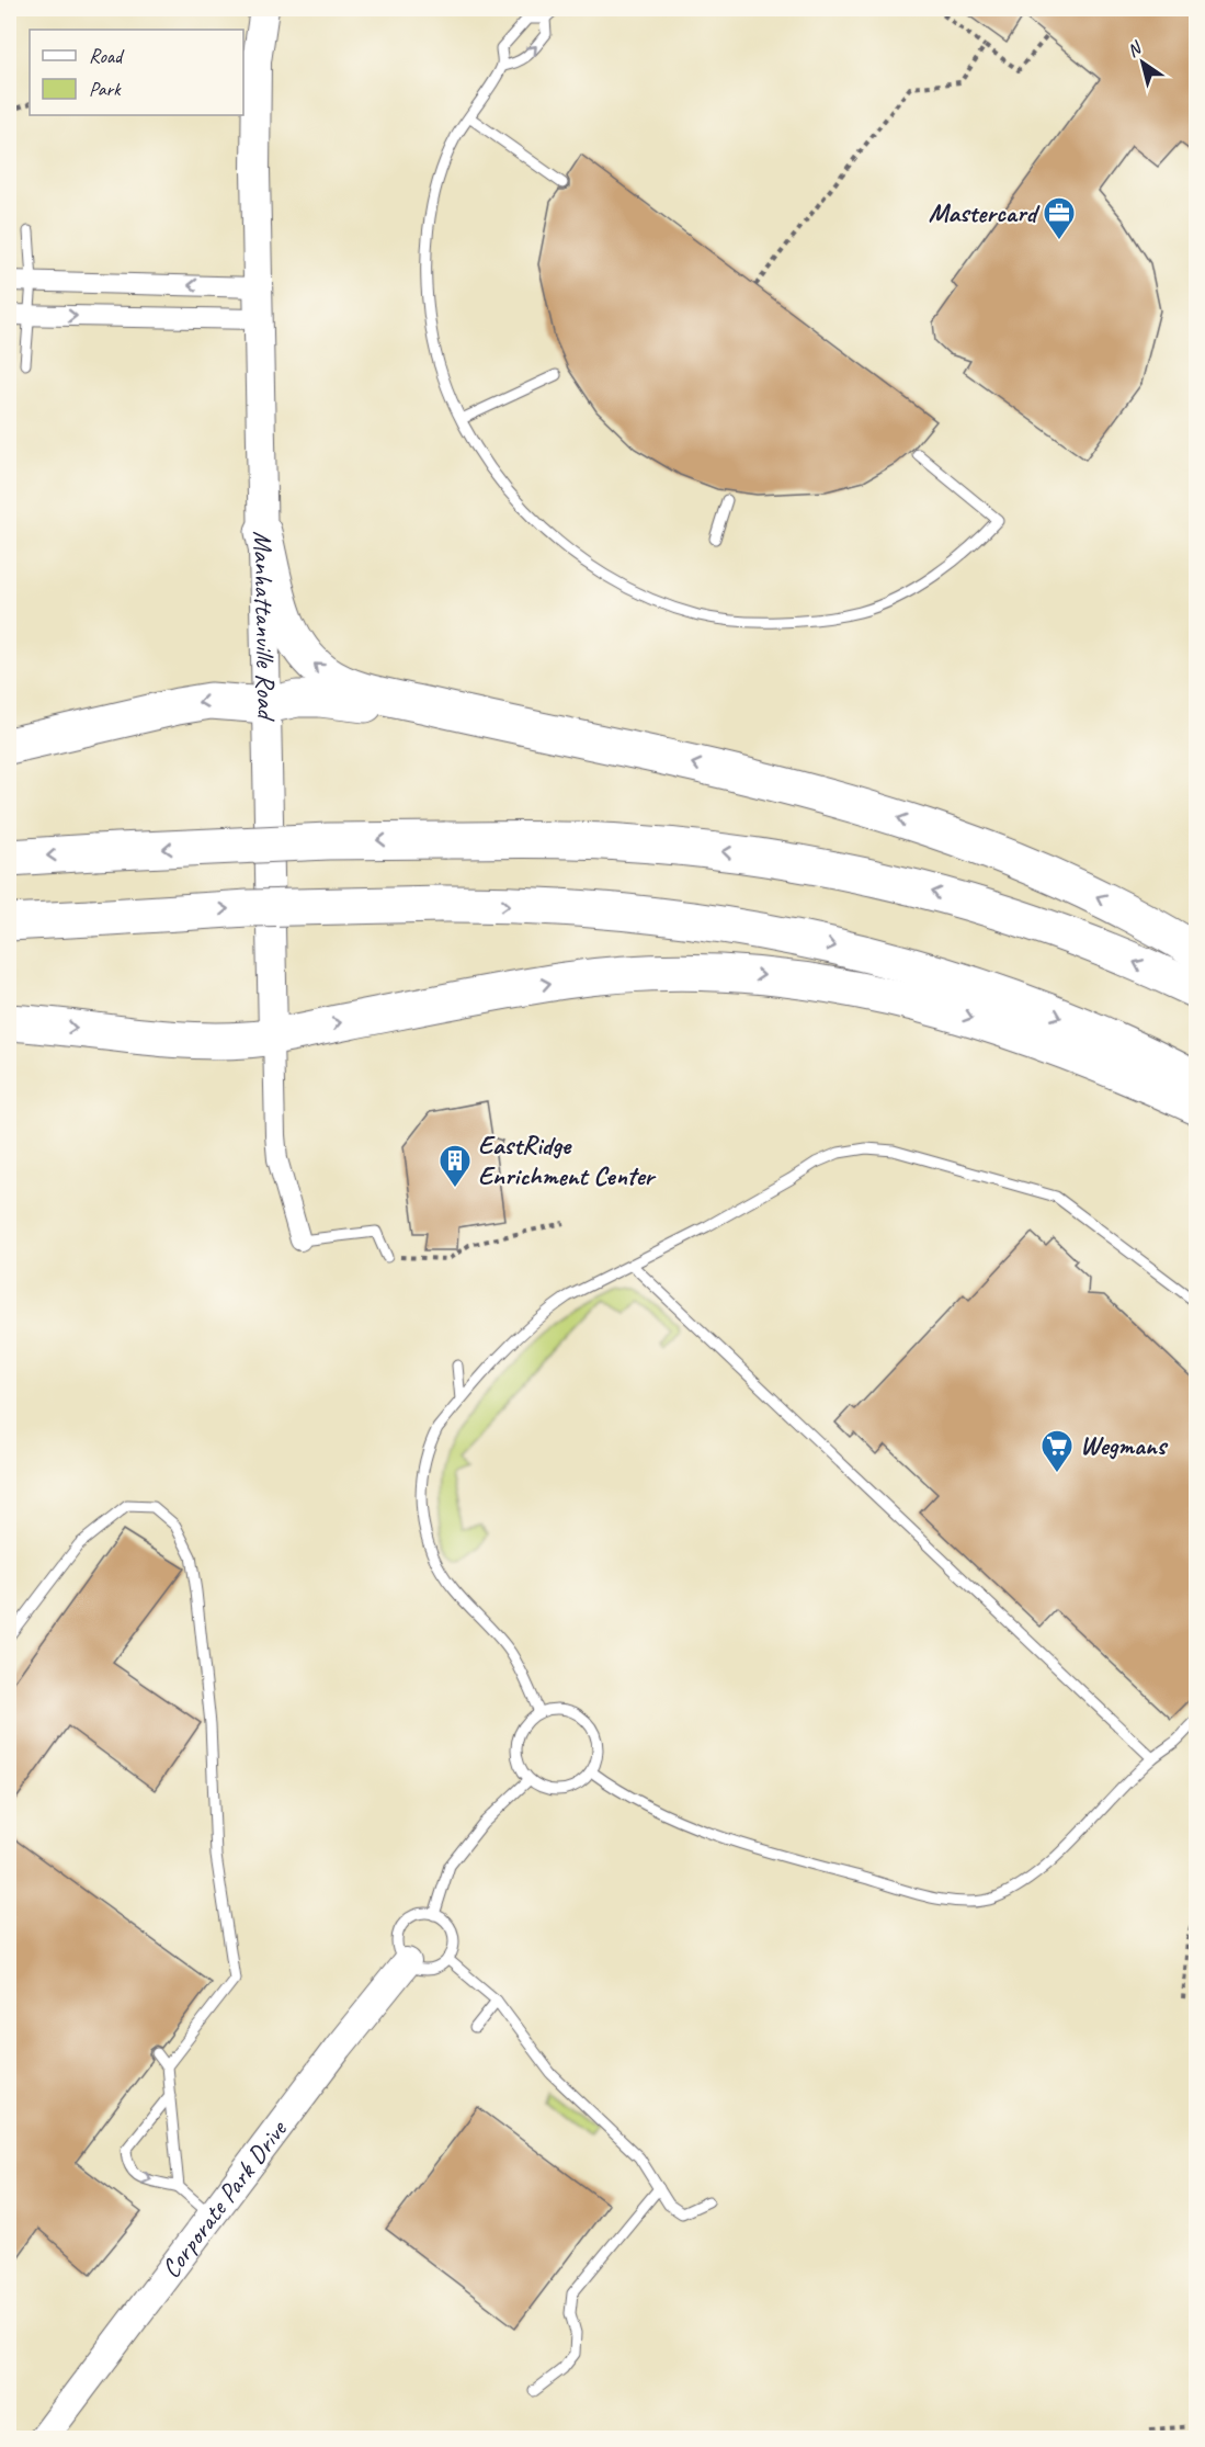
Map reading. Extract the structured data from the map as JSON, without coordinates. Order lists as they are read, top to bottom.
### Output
{
  "streets": {
    "street": ["Manhattanville Road", "Corporate Park Drive"]
  },
  "places": {
    "office": ["Mastercard"],
    "building": ["EastRidge Enrichment Center"],
    "supermarket": ["Wegmans"]
  },
  "legend": ["Road", "Park"],
  "north": "top left"
}
